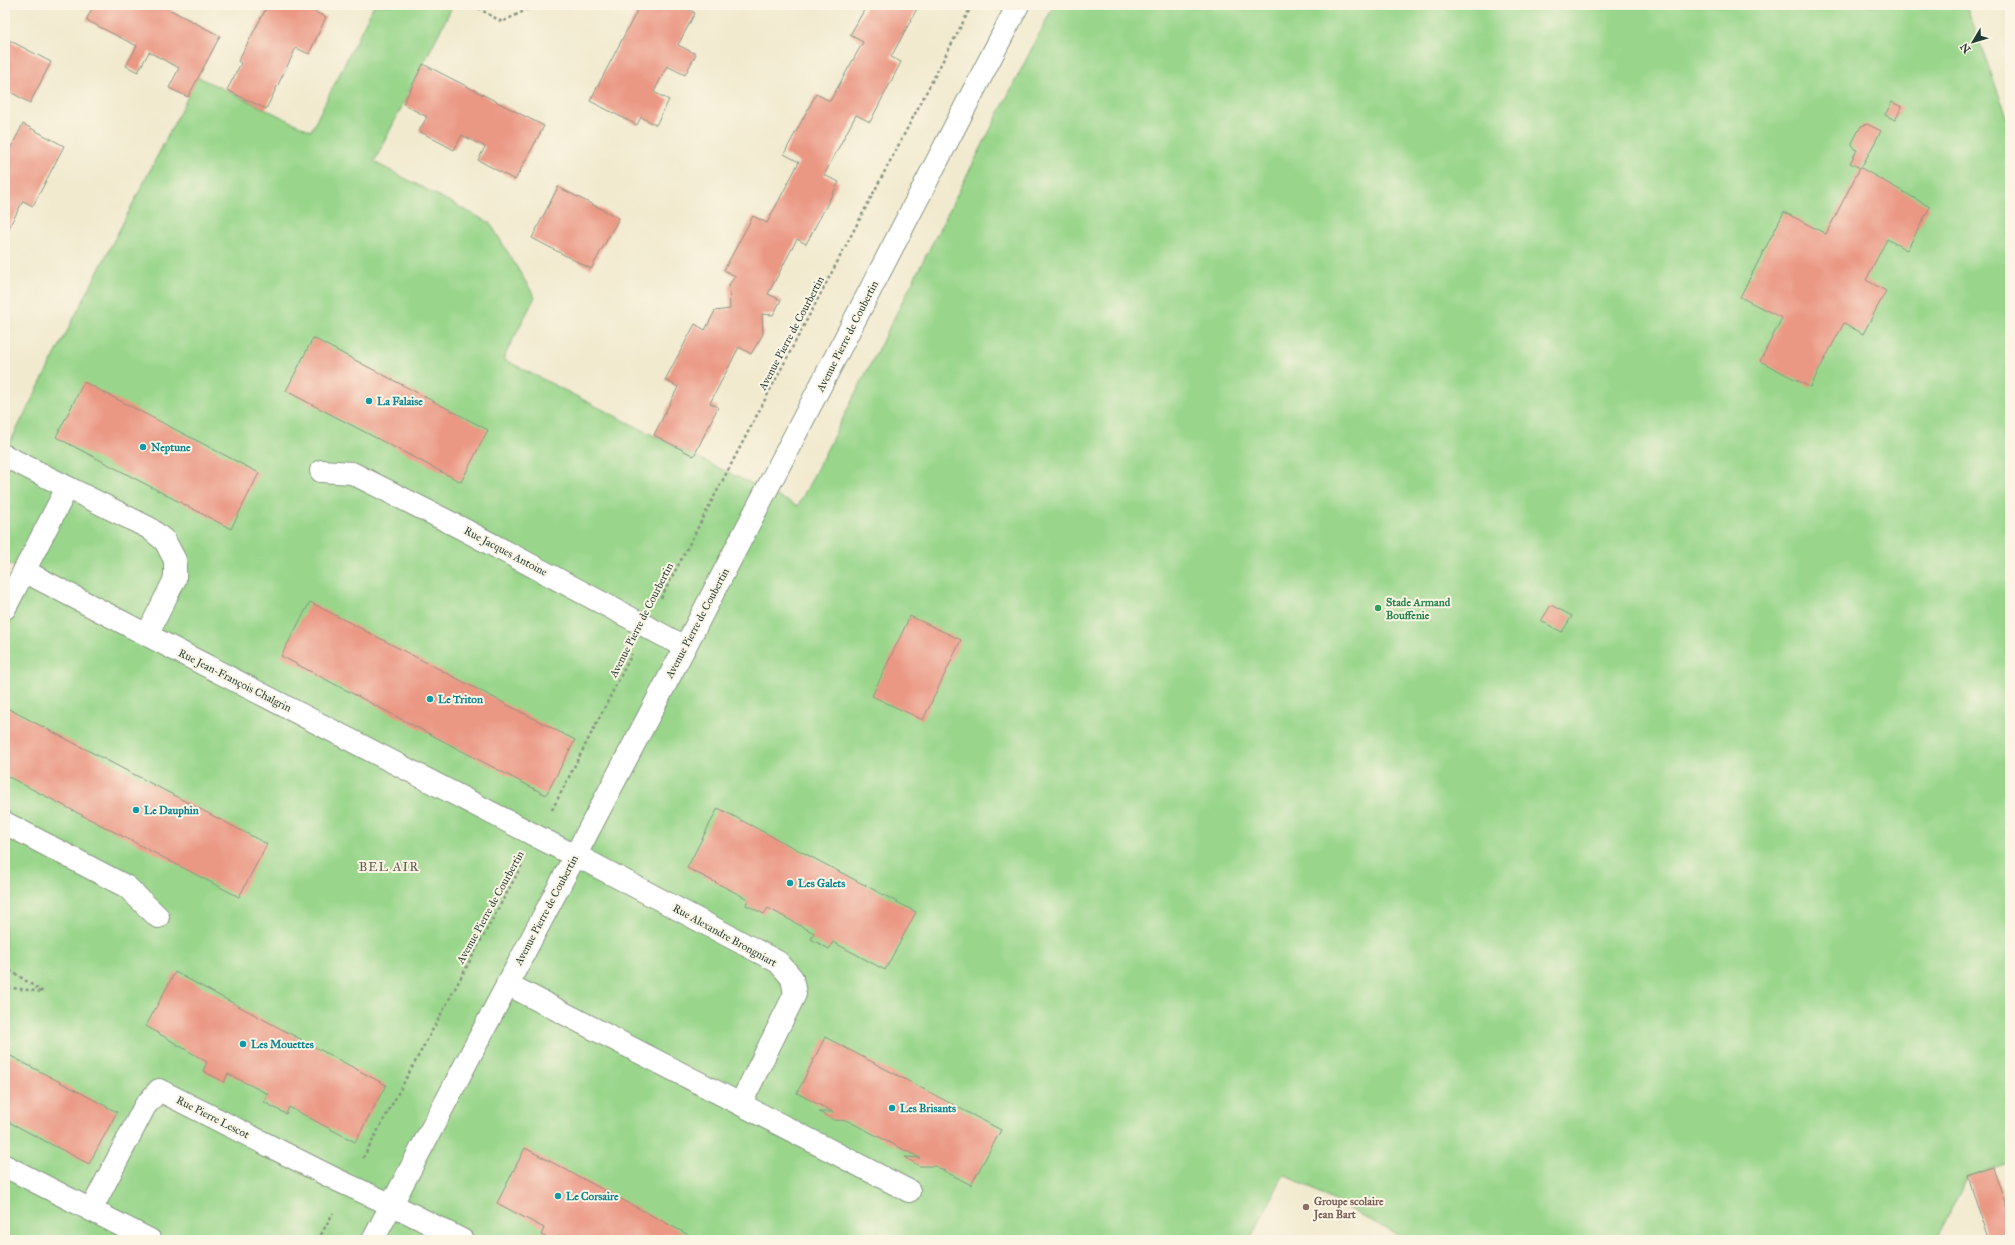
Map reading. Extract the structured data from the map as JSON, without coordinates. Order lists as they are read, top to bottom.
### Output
{
  "streets": {
    "street": [
      "Avenue Pierre de Coubertin",
      "Rue Jacques Antoine",
      "Rue Jean-François Chalgrin",
      "Rue Alexandre Brongniart",
      "Rue Pierre Lescot"
    ],
    "path": ["Avenue Pierre de Courbertin"]
  },
  "crossings": [
    ["Avenue Pierre de Courbertin", "Rue Jacques Antoine"],
    ["Avenue Pierre de Courbertin", "Rue Jean-François Chalgrin"],
    ["Avenue Pierre de Courbertin", "Rue Pierre Lescot"],
    ["Avenue Pierre de Coubertin", "Rue Jacques Antoine"],
    ["Avenue Pierre de Coubertin", "Rue Jean-François Chalgrin"],
    ["Avenue Pierre de Coubertin", "Rue Alexandre Brongniart"],
    ["Avenue Pierre de Coubertin", "Rue Pierre Lescot"],
    ["Rue Jean-François Chalgrin", "Rue Alexandre Brongniart"]
  ],
  "districts": ["BEL AIR"],
  "places": [
    "La Falaise",
    "Neptune",
    "Stade Armand Bouffenie",
    "Le Triton",
    "Le Dauphin",
    "Les Galets",
    "Les Mouettes",
    "Les Brisants",
    "Le Corsaire",
    "Groupe scolaire Jean Bart"
  ],
  "north": "bottom left"
}
